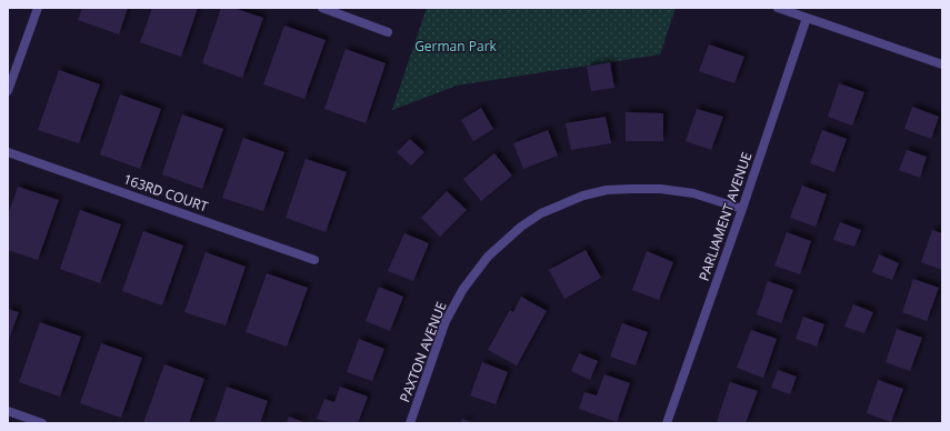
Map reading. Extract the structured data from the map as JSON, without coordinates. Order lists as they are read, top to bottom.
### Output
{
  "streets": {
    "street": ["163RD COURT", "PARLIAMENT AVENUE", "PAXTON AVENUE"]
  },
  "crossings": [
    ["PARLIAMENT AVENUE", "PAXTON AVENUE"]
  ],
  "parks": ["German Park"]
}
